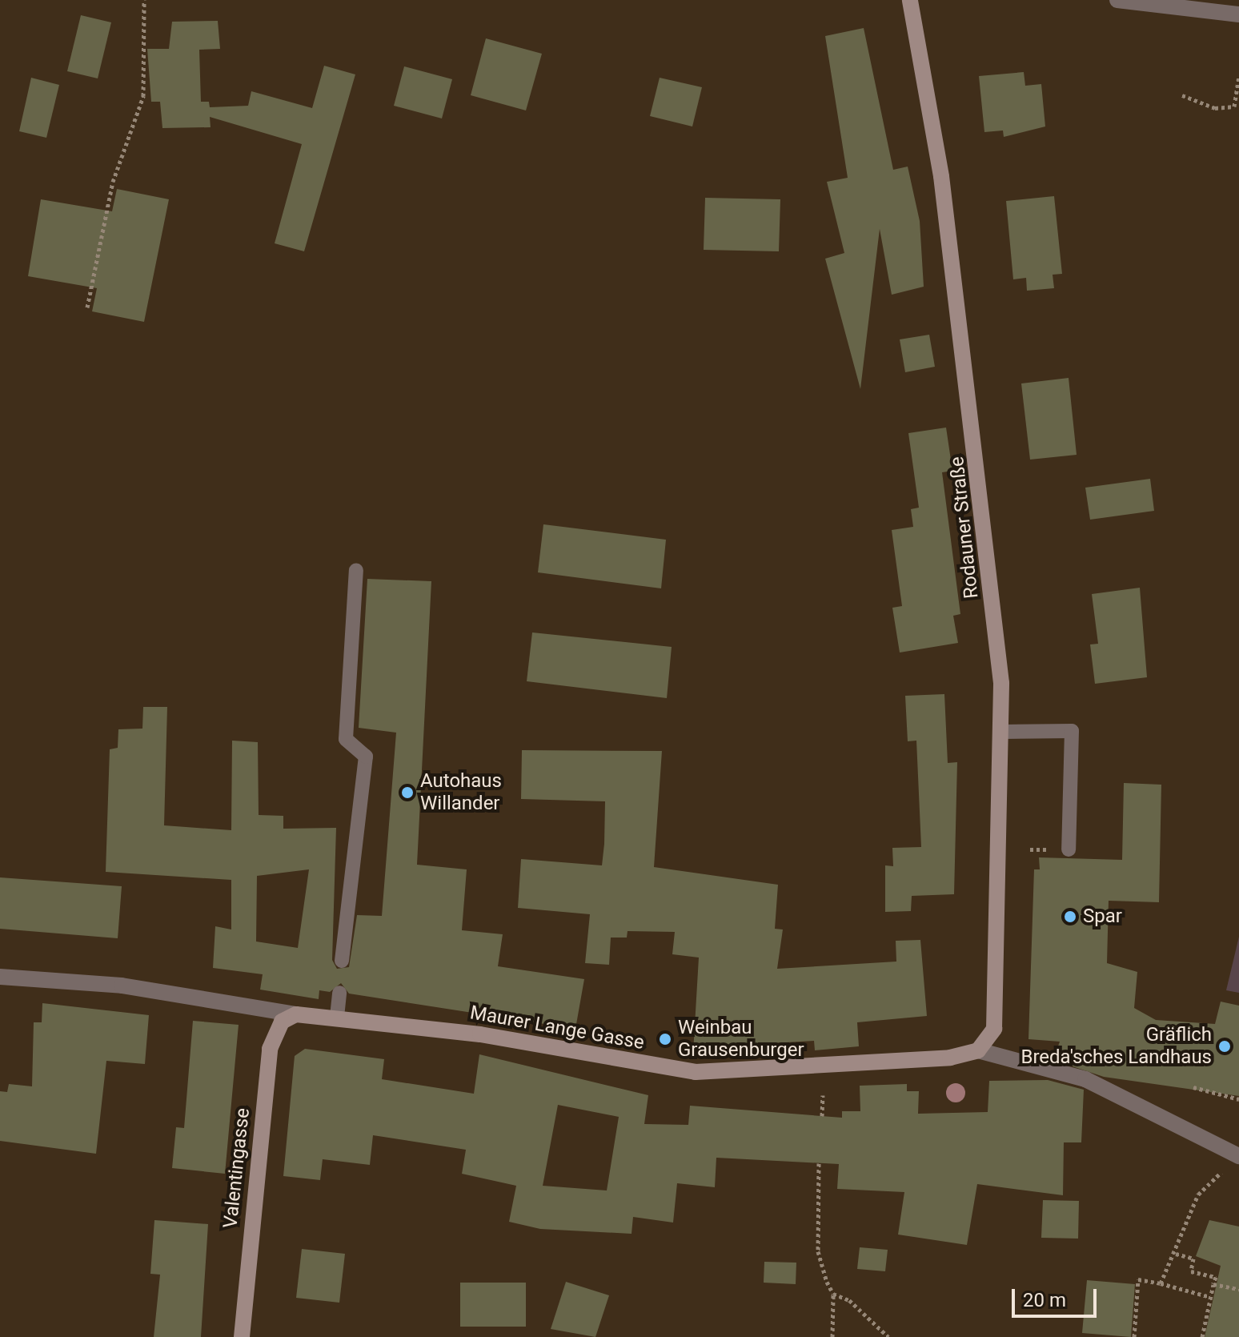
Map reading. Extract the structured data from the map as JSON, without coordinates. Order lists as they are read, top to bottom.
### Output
{
  "streets": {
    "main road": ["Rodauner Straße", "Maurer Lange Gasse", "Valentingasse"]
  },
  "crossings": [
    ["Rodauner Straße", "Maurer Lange Gasse"],
    ["Maurer Lange Gasse", "Valentingasse"]
  ],
  "places": [
    "Autohaus Willander",
    "Spar",
    "Weinbau Grausenburger",
    "Gräflich Breda'sches Landhaus"
  ],
  "scale_bar": "20 m"
}
